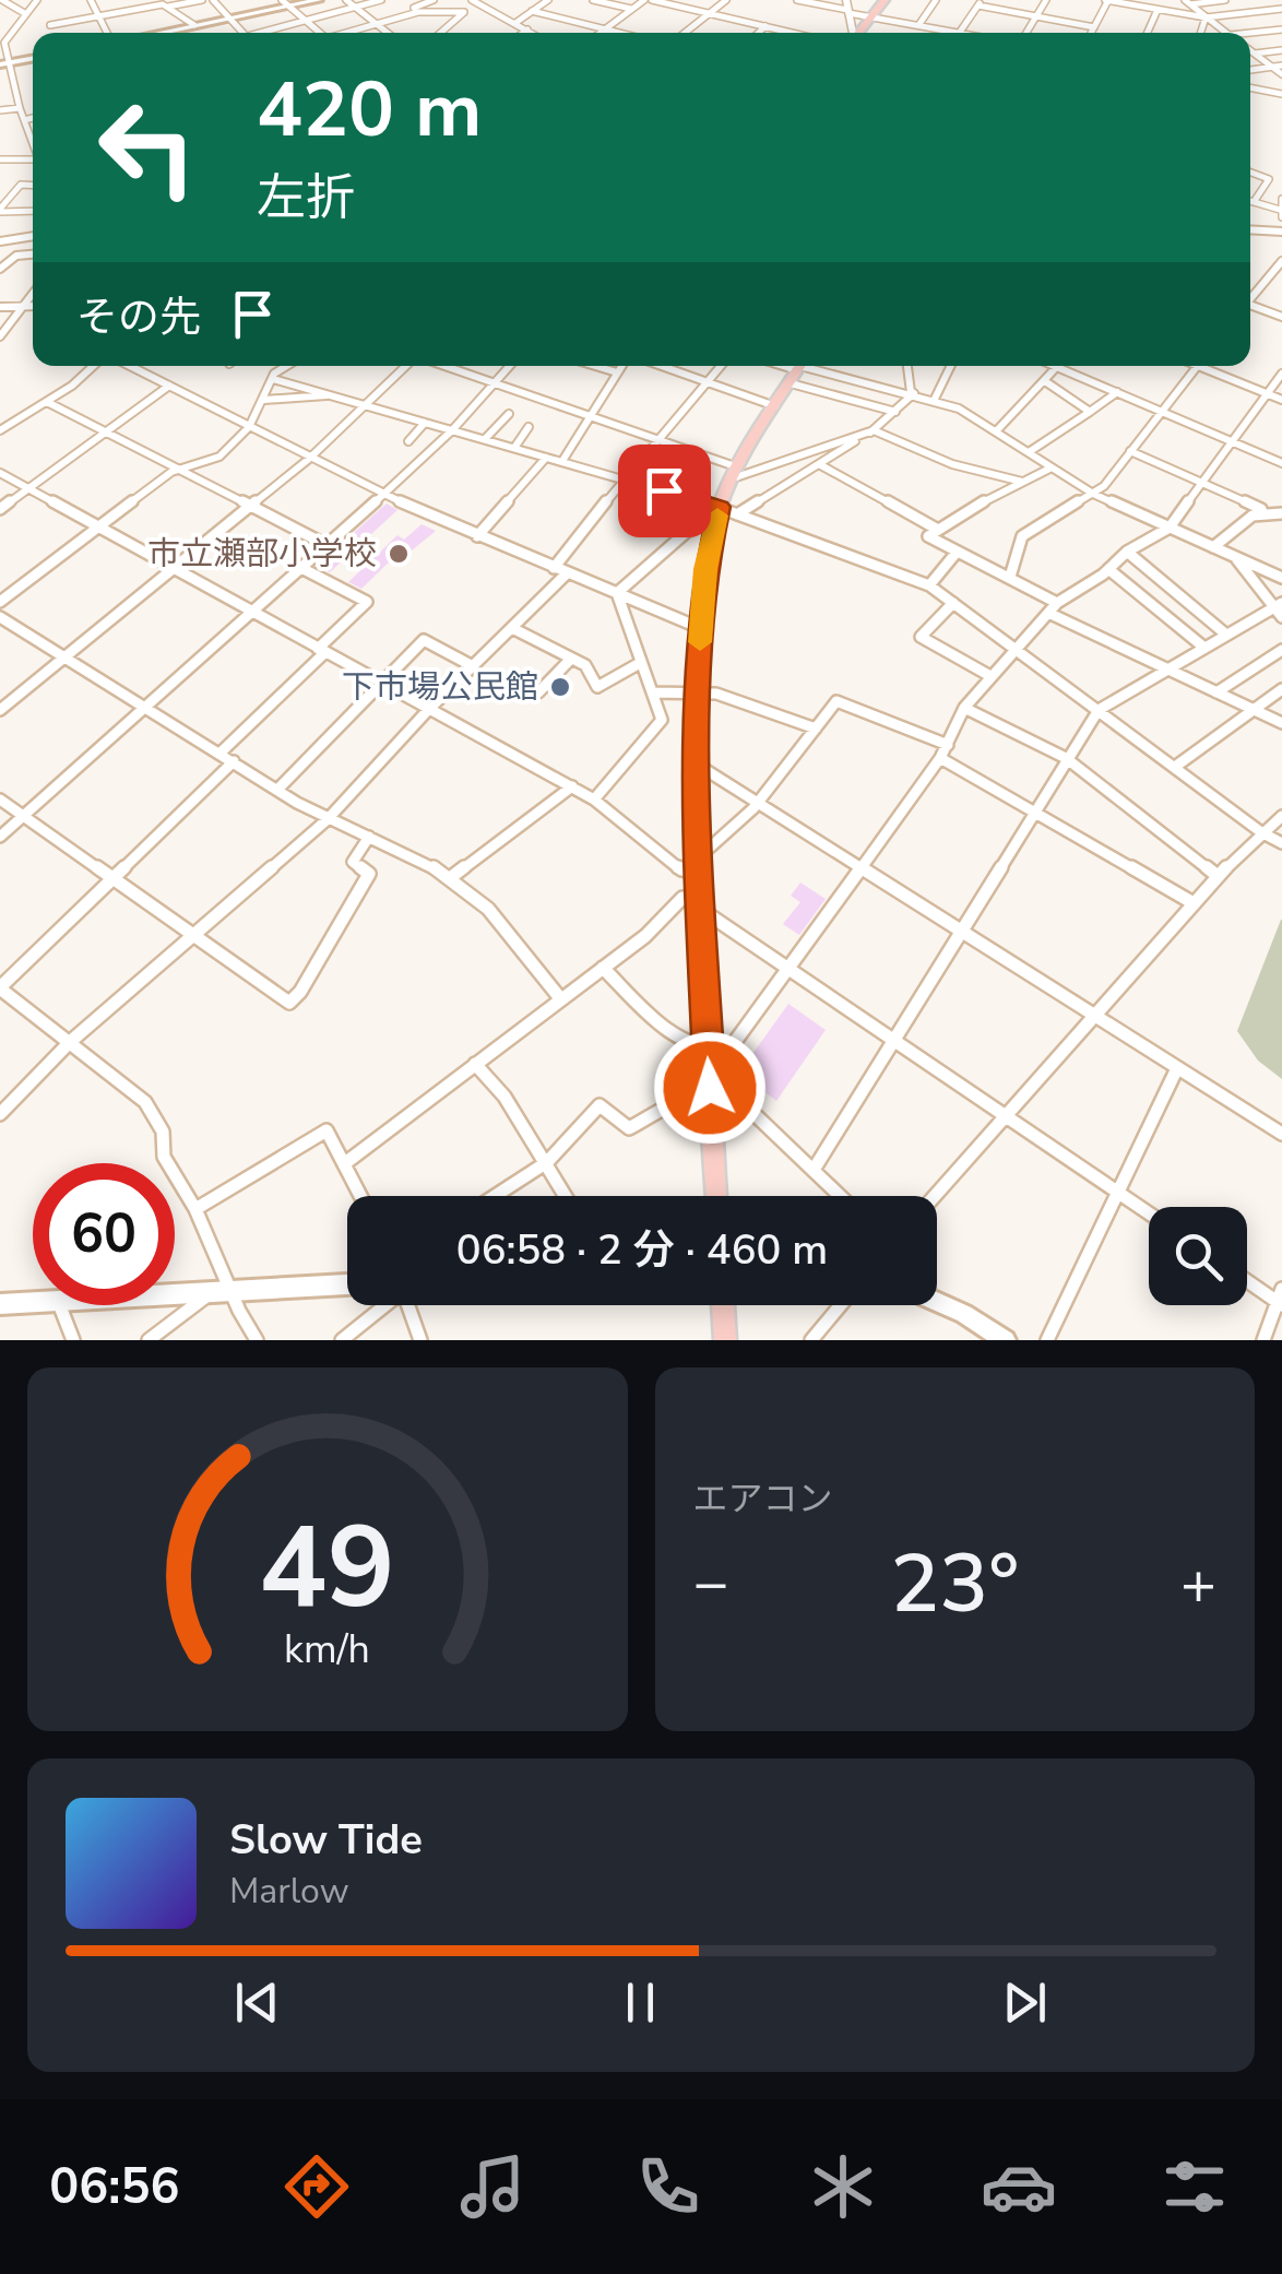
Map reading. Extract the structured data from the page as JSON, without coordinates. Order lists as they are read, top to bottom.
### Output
{
  "places": ["市立瀬部小学校", "下市場公民館"],
  "page": {
    "turn": ["420 m", "左折"],
    "then": "その先",
    "limit": "60",
    "trip": "06:58 · 2 分 · 460 m",
    "tile": "エアコン",
    "heat": ["−", "23°", "+"],
    "song": ["Slow Tide", "Marlow"],
    "tabs": "06:56",
    "gauge": ["49", "km/h"]
  }
}
